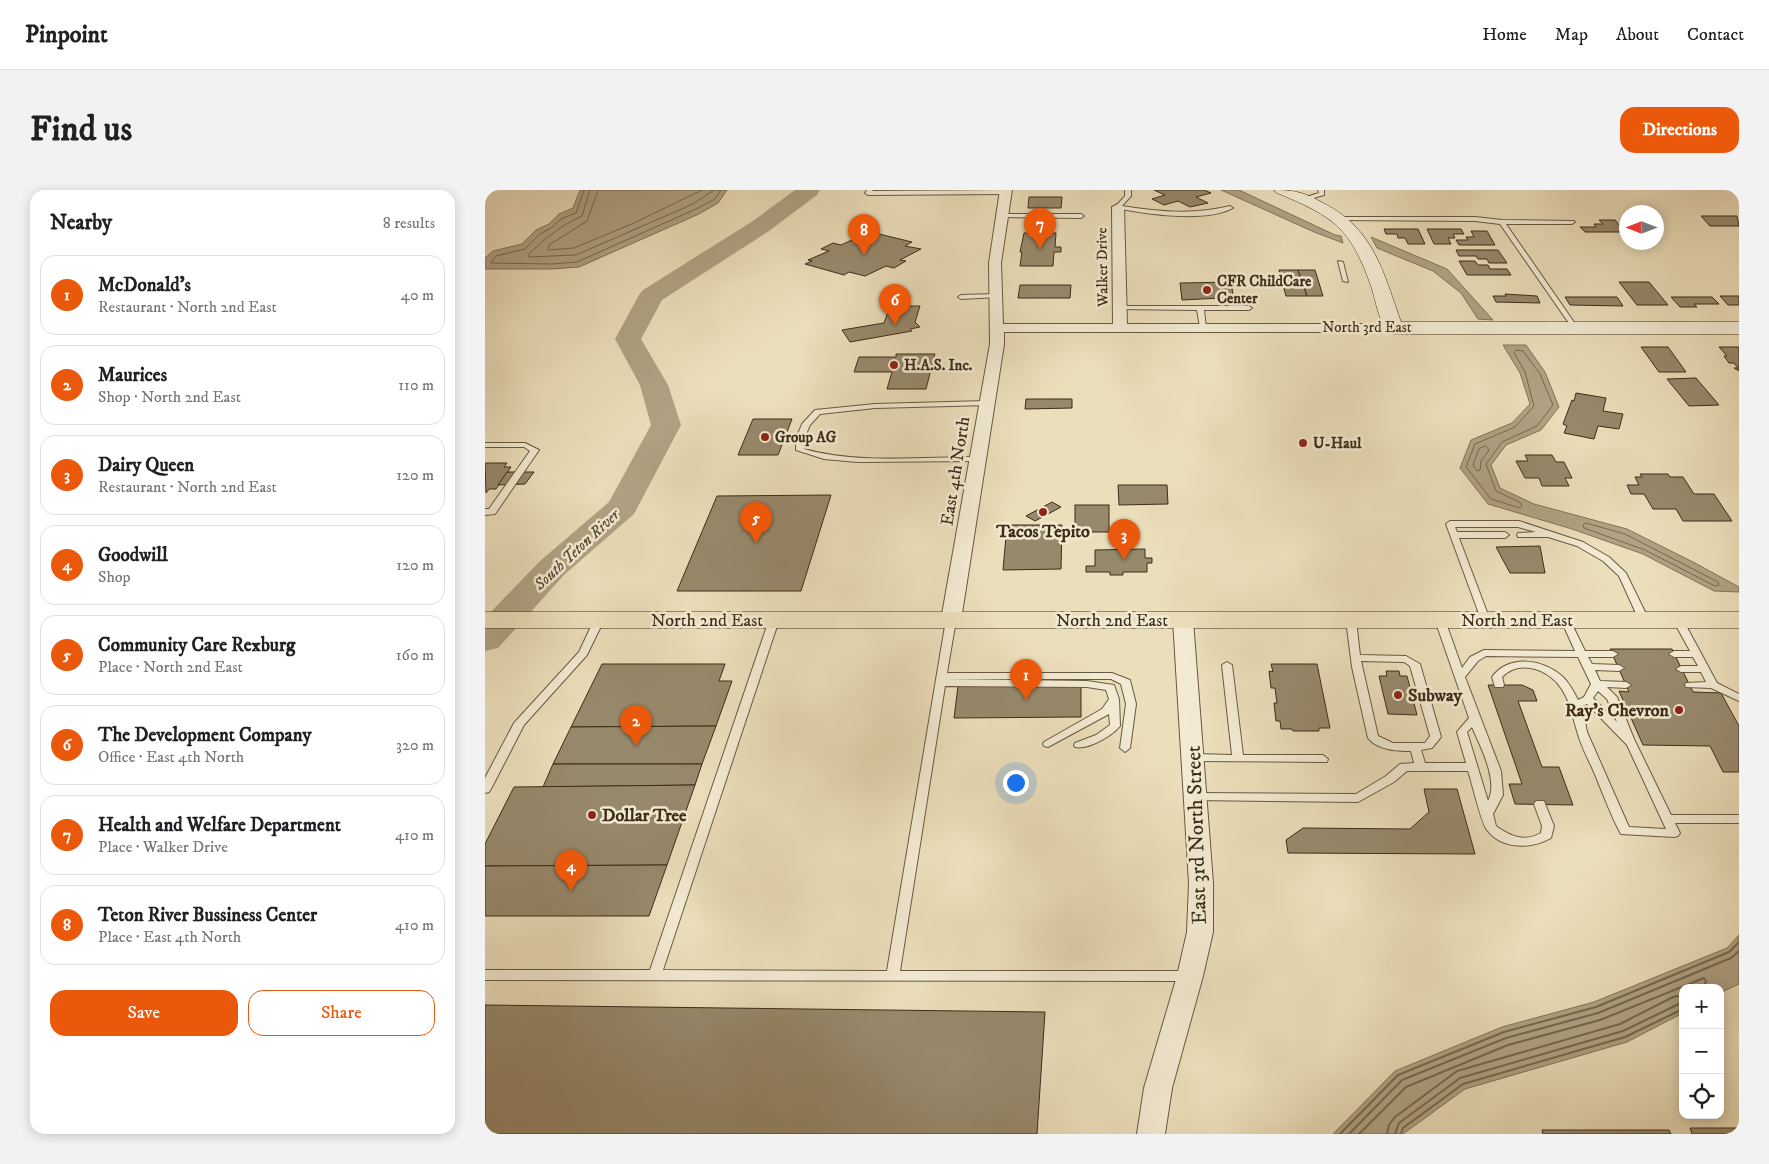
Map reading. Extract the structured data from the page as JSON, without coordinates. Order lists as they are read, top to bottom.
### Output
{
  "streets": {
    "main road": ["North 2nd East"],
    "street": [
      "Walker Drive",
      "North 3rd East",
      "East 4th North",
      "East 3rd North Street"
    ]
  },
  "crossings": [
    ["Walker Drive", "North 3rd East"],
    ["North 3rd East", "East 4th North"],
    ["East 4th North", "North 2nd East"],
    ["North 2nd East", "East 3rd North Street"]
  ],
  "water": ["South Teton River"],
  "places": [
    "CFR ChildCare Center",
    "H.A.S. Inc.",
    "Group AG",
    "U-Haul",
    "Tacos Tepito",
    "Subway",
    "Ray's Chevron",
    "Dollar Tree"
  ],
  "north": "left",
  "page": {
    "header": "Pinpoint",
    "nav": [
      "Home",
      "Map",
      "About",
      "Contact"
    ],
    "buttons": [
      "Directions",
      ["Save", "Share"]
    ],
    "title": "Find us",
    "heading": ["Nearby", "8 results"],
    "pins": [
      "7",
      "8",
      "6",
      "5",
      "3",
      "1",
      "2",
      "4"
    ],
    "list": [
      {
        "mark": "1",
        "name": "McDonald's",
        "note": "Restaurant · North 2nd East",
        "value": "40 m"
      },
      {
        "mark": "2",
        "name": "Maurices",
        "note": "Shop · North 2nd East",
        "value": "110 m"
      },
      {
        "mark": "3",
        "name": "Dairy Queen",
        "note": "Restaurant · North 2nd East",
        "value": "120 m"
      },
      {
        "mark": "4",
        "name": "Goodwill",
        "note": "Shop",
        "value": "120 m"
      },
      {
        "mark": "5",
        "name": "Community Care Rexburg",
        "note": "Place · North 2nd East",
        "value": "160 m"
      },
      {
        "mark": "6",
        "name": "The Development Company",
        "note": "Office · East 4th North",
        "value": "320 m"
      },
      {
        "mark": "7",
        "name": "Health and Welfare Department",
        "note": "Place · Walker Drive",
        "value": "410 m"
      },
      {
        "mark": "8",
        "name": "Teton River Bussiness Center",
        "note": "Place · East 4th North",
        "value": "410 m"
      }
    ],
    "map_buttons": ["+", "−"]
  }
}
